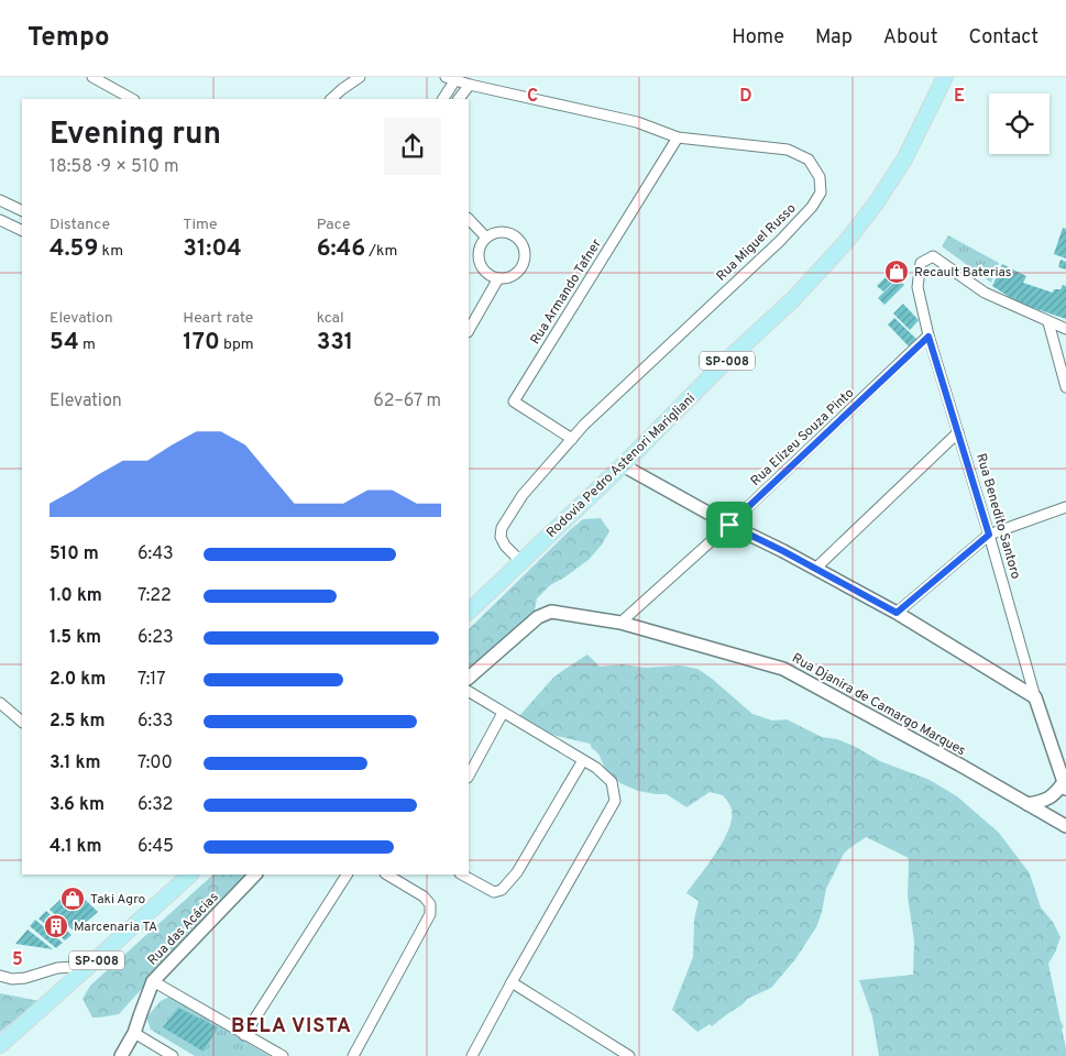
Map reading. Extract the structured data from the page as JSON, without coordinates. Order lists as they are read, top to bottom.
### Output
{
  "streets": {
    "main road": ["SP-008", "Rodovia Pedro Astenori Marigliani"],
    "street": [
      "Rua Miguel Russo",
      "Rua Armando Tafner",
      "Rua Elizeu Souza Pinto",
      "Rua Benedito Santoro",
      "Rua Djanira de Camargo Marques",
      "Rua das Acácias"
    ]
  },
  "crossings": [
    ["Rua Miguel Russo", "Rua Armando Tafner"],
    ["Rua Miguel Russo", "Rodovia Pedro Astenori Marigliani"],
    ["Rua Elizeu Souza Pinto", "Rua Benedito Santoro"],
    ["Rua Elizeu Souza Pinto", "Rua Djanira de Camargo Marques"]
  ],
  "districts": ["BELA VISTA"],
  "places": {
    "shop": ["Recault Baterias", "Taki Agro"],
    "building": ["Marcenaria TA"]
  },
  "page": {
    "header": "Tempo",
    "nav": [
      "Home",
      "Map",
      "About",
      "Contact"
    ],
    "heading": ["Evening run", "18:58 · 9 × 510 m"],
    "stats": [
      ["Distance", "4.59 km"],
      ["Time", "31:04"],
      ["Pace", "6:46 /km"],
      ["Elevation", "54 m"],
      ["Heart rate", "170 bpm"],
      ["kcal", "331"]
    ],
    "chart": ["Elevation", "62–67 m"],
    "list": [
      {
        "name": "510 m",
        "note": "6:43"
      },
      {
        "name": "1.0 km",
        "note": "7:22"
      },
      {
        "name": "1.5 km",
        "note": "6:23"
      },
      {
        "name": "2.0 km",
        "note": "7:17"
      },
      {
        "name": "2.5 km",
        "note": "6:33"
      },
      {
        "name": "3.1 km",
        "note": "7:00"
      },
      {
        "name": "3.6 km",
        "note": "6:32"
      },
      {
        "name": "4.1 km",
        "note": "6:45"
      }
    ]
  },
  "grid": {
    "columns": ["C", "D", "E"],
    "rows": ["5"]
  }
}
